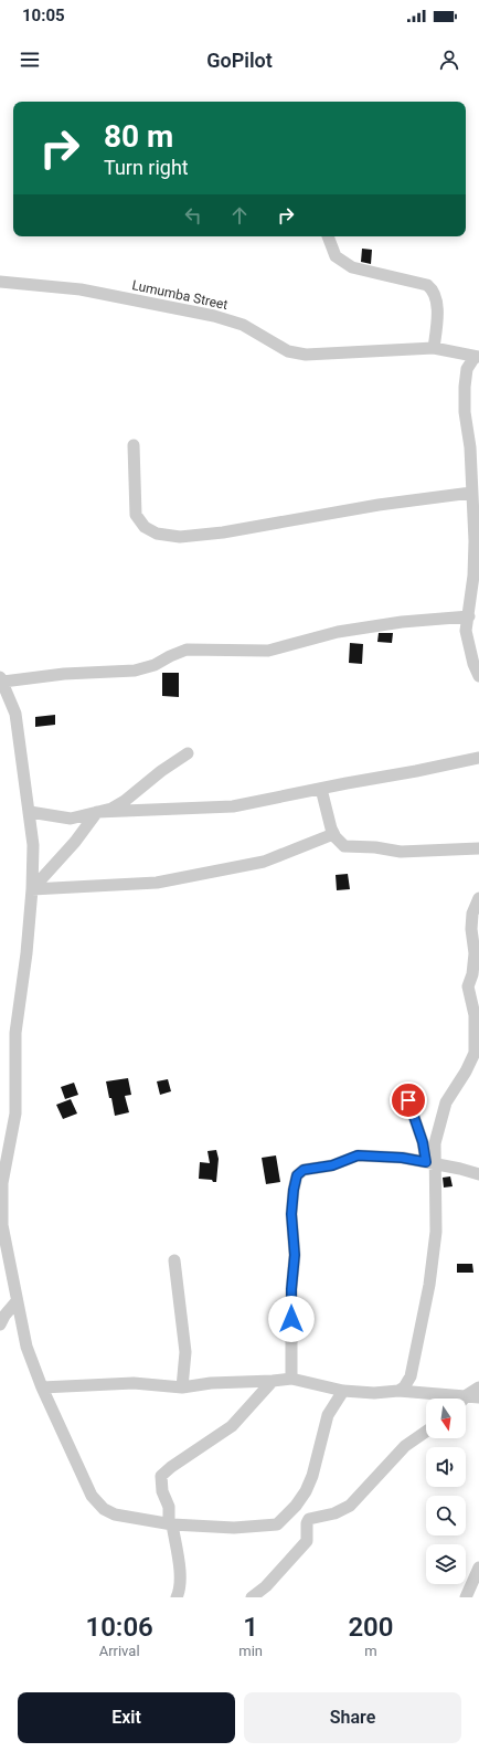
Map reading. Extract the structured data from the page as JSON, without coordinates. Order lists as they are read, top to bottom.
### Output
{
  "streets": {
    "street": ["Lumumba Street"]
  },
  "north": "bottom",
  "page": {
    "status": "10:05",
    "header": "GoPilot",
    "turn": ["80 m", "Turn right"],
    "eta": [
      "10:06",
      "Arrival",
      "1",
      "min",
      "200",
      "m"
    ],
    "buttons": ["Exit", "Share"]
  }
}
